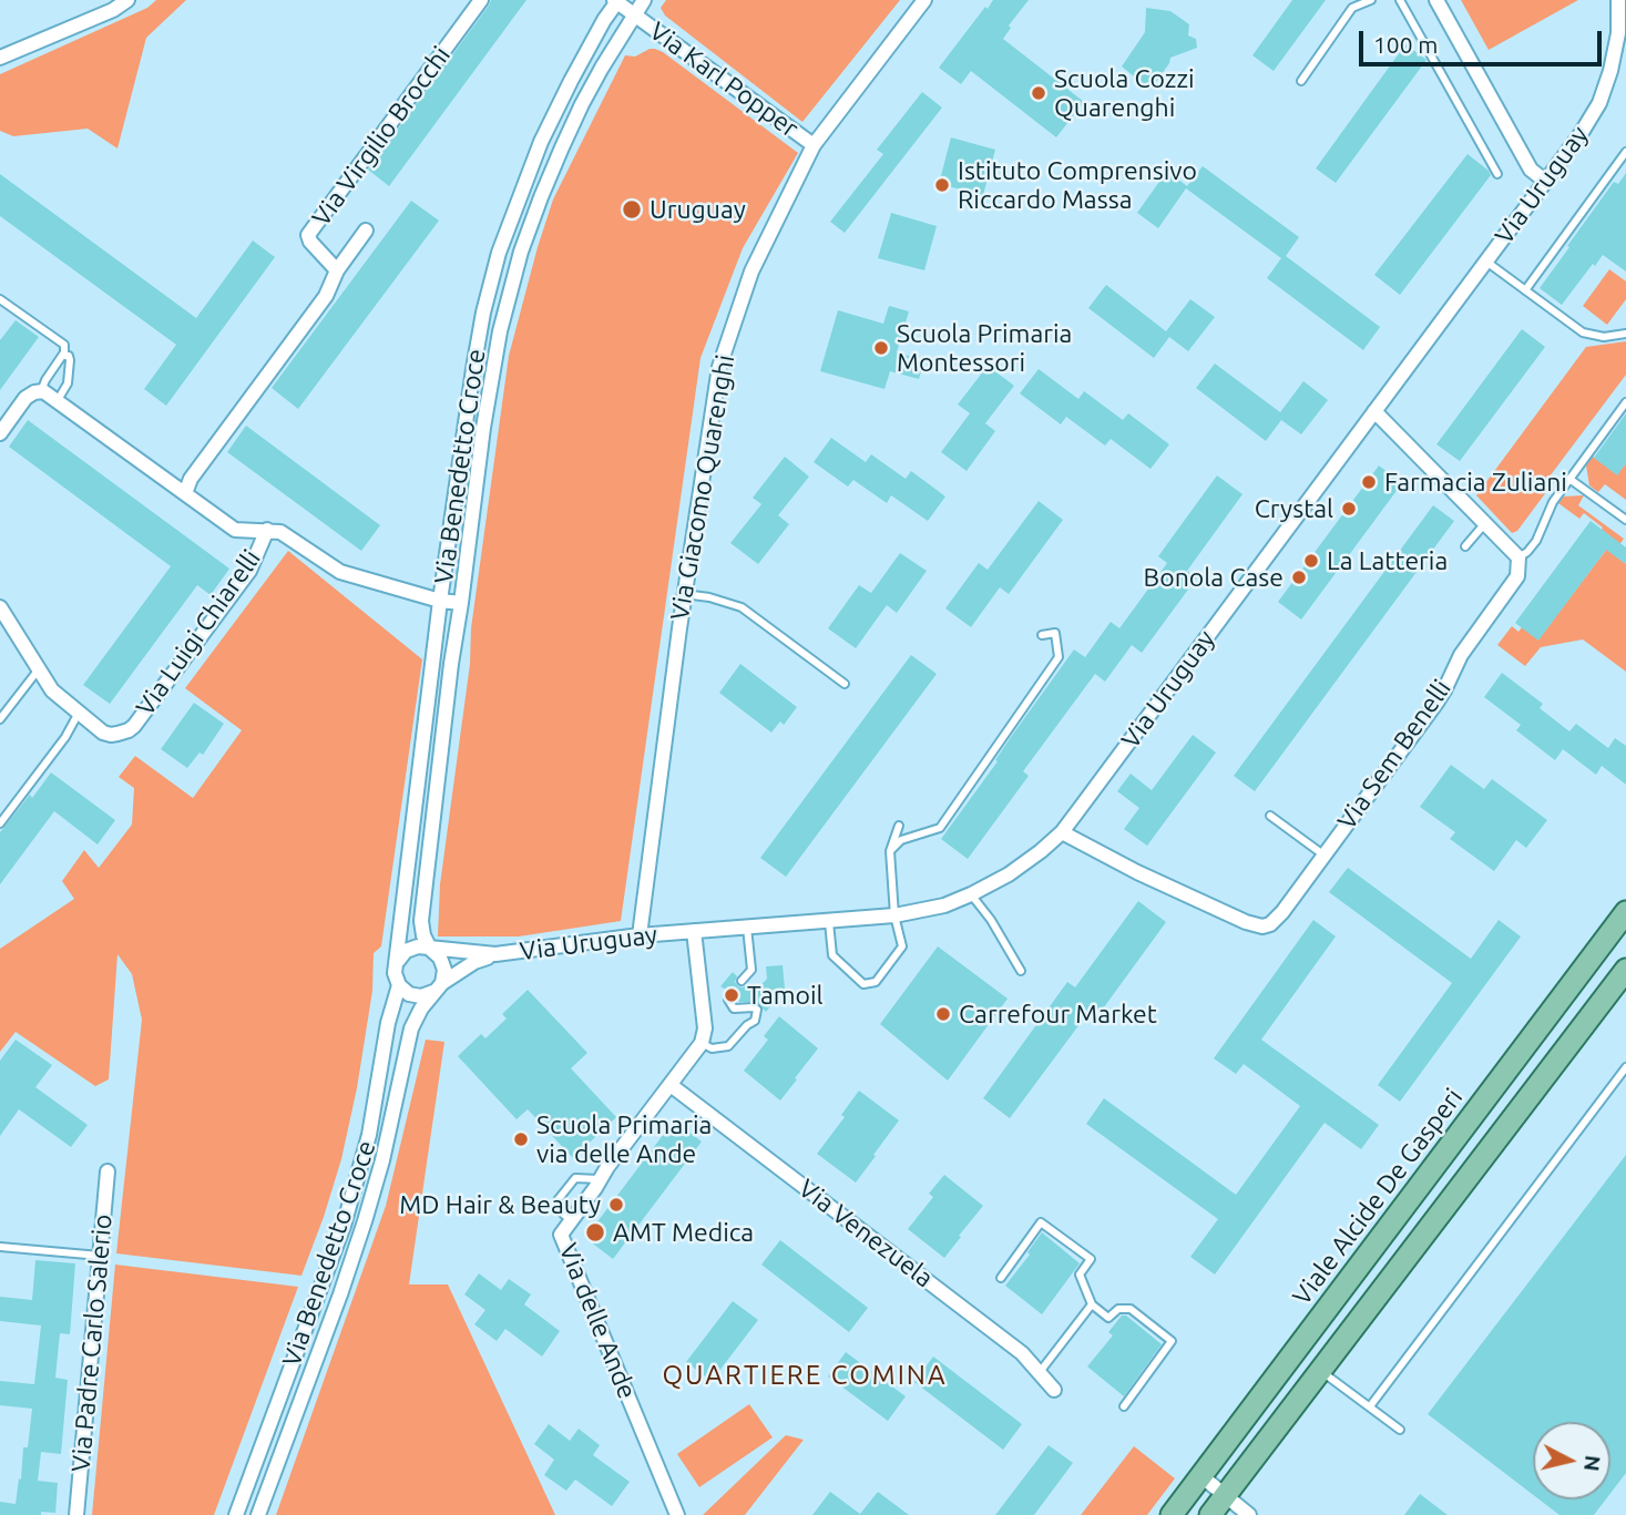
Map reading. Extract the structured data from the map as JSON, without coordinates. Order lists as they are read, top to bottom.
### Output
{
  "streets": {
    "main road": ["Viale Alcide De Gasperi"],
    "street": [
      "Via Karl Popper",
      "Via Virgilio Brocchi",
      "Via Uruguay",
      "Via Benedetto Croce",
      "Via Giacomo Quarenghi",
      "Via Luigi Chiarelli",
      "Via Sem Benelli",
      "Via Venezuela",
      "Via delle Ande",
      "Via Padre Carlo Salerio"
    ]
  },
  "crossings": [
    ["Via Karl Popper", "Via Benedetto Croce"],
    ["Via Karl Popper", "Via Giacomo Quarenghi"],
    ["Via Virgilio Brocchi", "Via Luigi Chiarelli"],
    ["Via Uruguay", "Via Benedetto Croce"],
    ["Via Uruguay", "Via Giacomo Quarenghi"],
    ["Via Uruguay", "Via Sem Benelli"],
    ["Via Benedetto Croce", "Via Luigi Chiarelli"],
    ["Via Venezuela", "Via delle Ande"]
  ],
  "districts": ["QUARTIERE COMINA"],
  "places": [
    "Scuola Cozzi Quarenghi",
    "Istituto Comprensivo Riccardo Massa",
    "Uruguay",
    "Scuola Primaria Montessori",
    "Farmacia Zuliani",
    "Crystal",
    "La Latteria",
    "Bonola Case",
    "Tamoil",
    "Carrefour Market",
    "Scuola Primaria via delle Ande",
    "MD Hair & Beauty",
    "AMT Medica"
  ],
  "scale_bar": "100 m",
  "north": "right"
}
